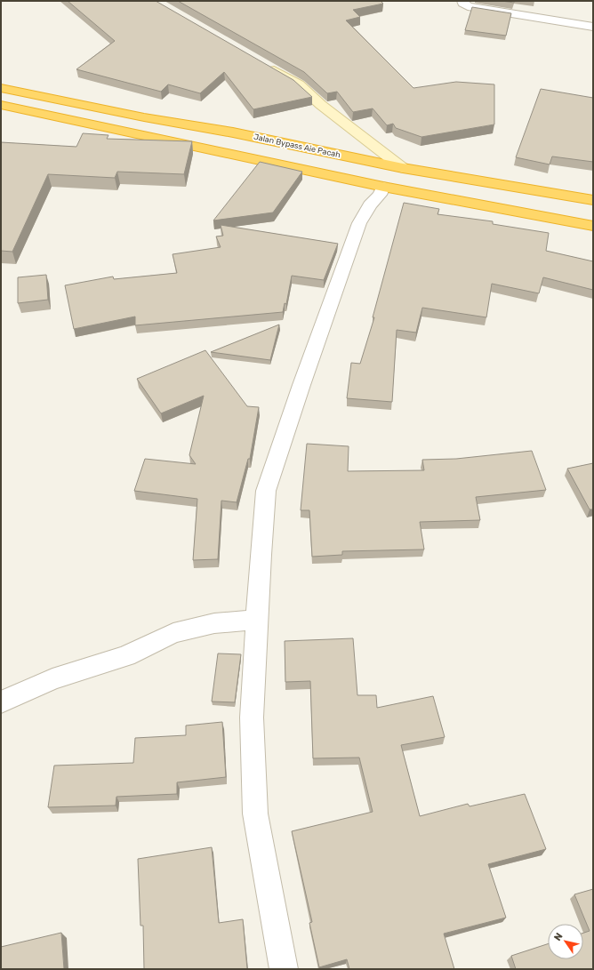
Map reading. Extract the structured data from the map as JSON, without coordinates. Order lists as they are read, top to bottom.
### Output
{
  "streets": {
    "highway": ["Jalan Bypass Aie Pacah"]
  },
  "north": "top left"
}
